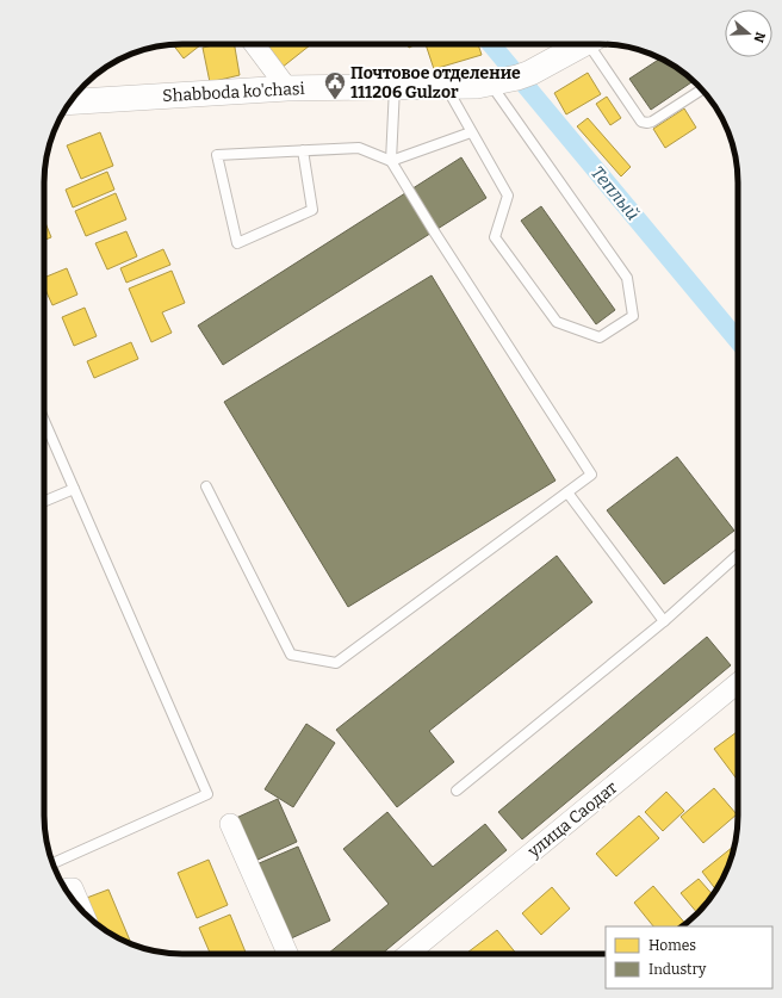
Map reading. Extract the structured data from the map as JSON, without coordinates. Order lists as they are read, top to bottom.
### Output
{
  "streets": {
    "street": ["Shabboda ko'chasi", "улица Саодат"]
  },
  "water": ["Теплый"],
  "places": {
    "public building": ["Почтовое отделение 111206 Gulzor"]
  },
  "legend": ["Homes", "Industry"],
  "north": "right"
}
